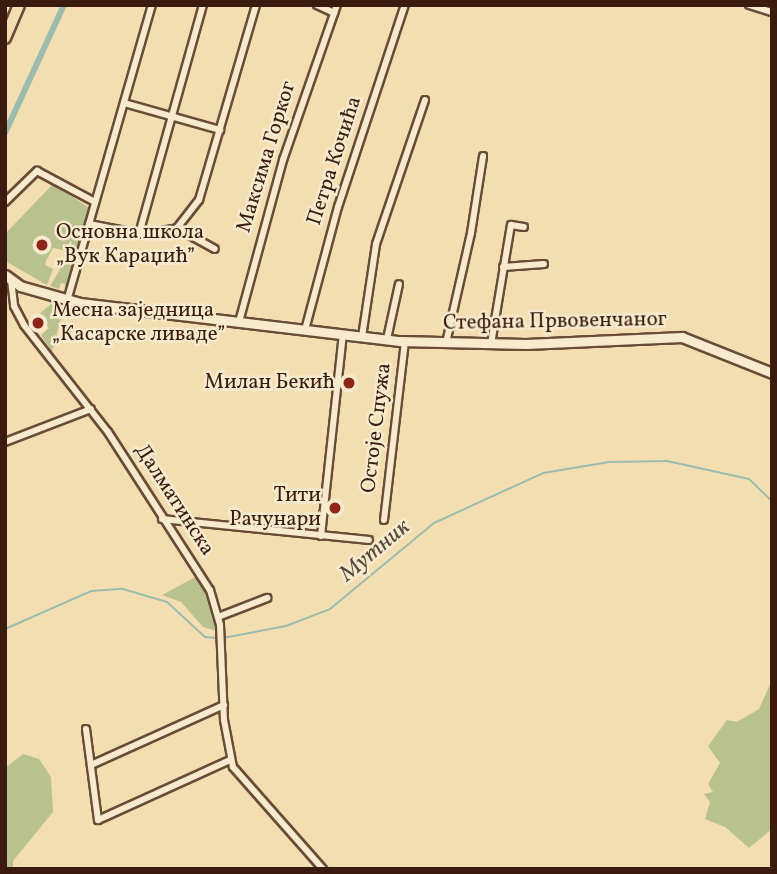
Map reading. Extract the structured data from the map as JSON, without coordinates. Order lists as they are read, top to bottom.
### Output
{
  "streets": {
    "street": [
      "Максима Горког",
      "Петра Кочића",
      "Стефана Првовенчаног",
      "Остоје Спужа",
      "Далматинска"
    ]
  },
  "crossings": [
    ["Максима Горког", "Стефана Првовенчаног"],
    ["Петра Кочића", "Стефана Првовенчаног"],
    ["Стефана Првовенчаног", "Остоје Спужа"],
    ["Стефана Првовенчаног", "Далматинска"]
  ],
  "water": ["Мутник"],
  "places": [
    "Основна школа „Вук Караџић”",
    "Месна заједница „Касарске ливаде”",
    "Милан Бекић",
    "Тити Рачунари"
  ]
}
